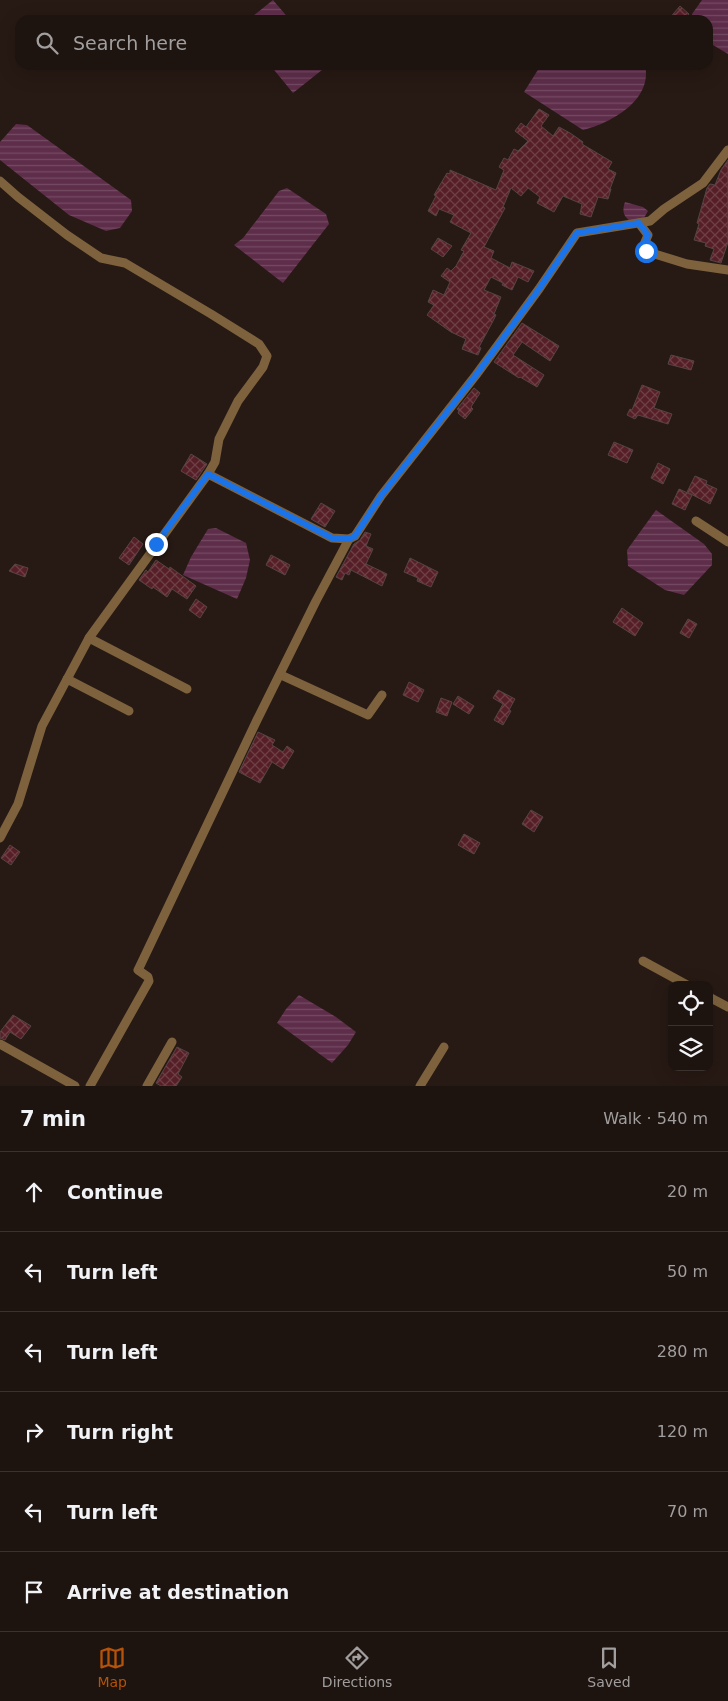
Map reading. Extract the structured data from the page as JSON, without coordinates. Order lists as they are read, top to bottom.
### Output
{
  "page": {
    "search": "Search here",
    "heading": ["7 min", "Walk · 540 m"],
    "list": [
      ["Continue", "20 m"],
      ["Turn left", "50 m"],
      ["Turn left", "280 m"],
      ["Turn right", "120 m"],
      ["Turn left", "70 m"],
      "Arrive at destination"
    ],
    "nav": ["Map", "Directions", "Saved"]
  }
}
